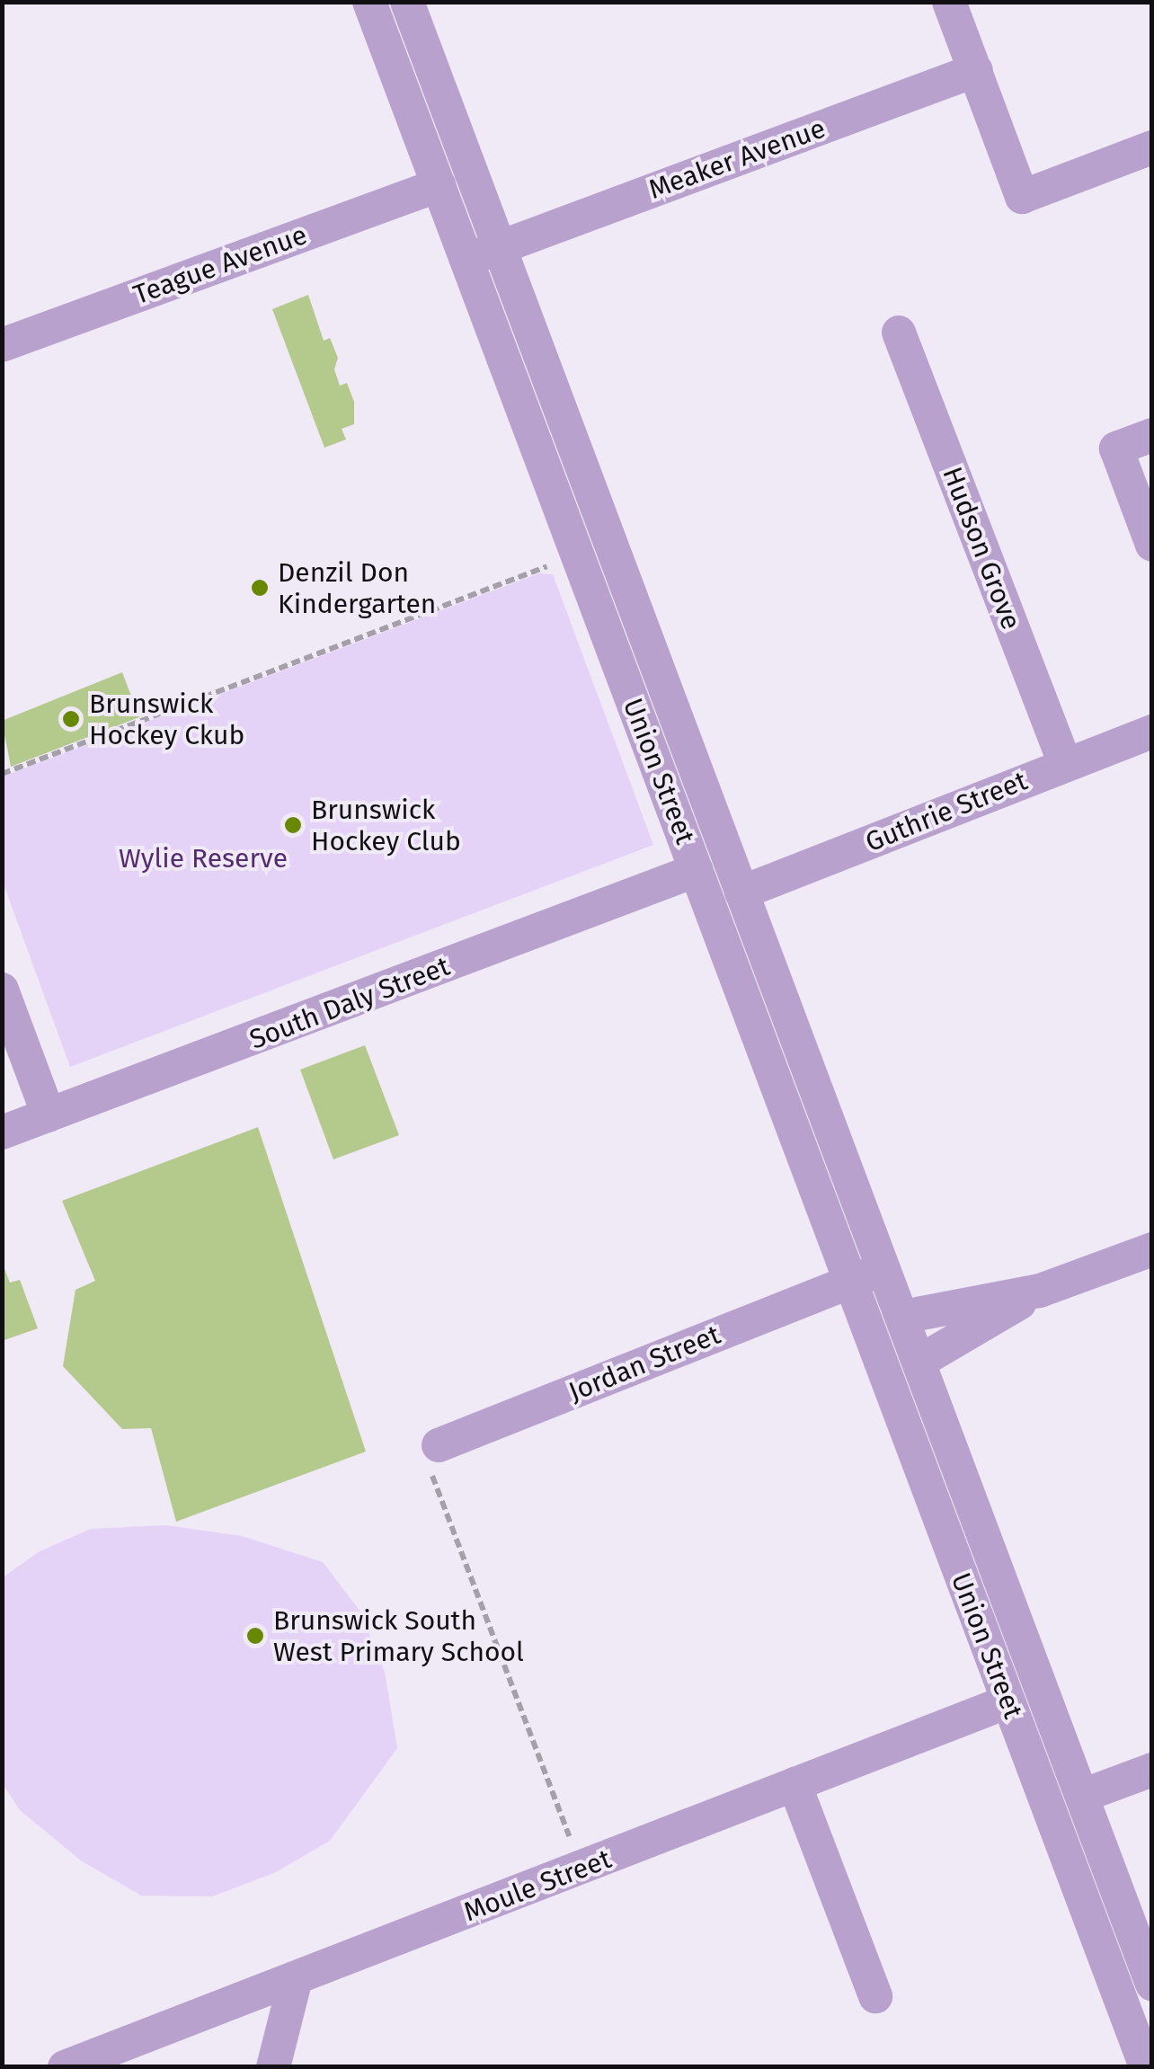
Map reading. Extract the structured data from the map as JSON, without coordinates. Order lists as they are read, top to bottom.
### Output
{
  "streets": {
    "street": [
      "Meaker Avenue",
      "Teague Avenue",
      "Hudson Grove",
      "Union Street",
      "Guthrie Street",
      "South Daly Street",
      "Jordan Street",
      "Moule Street"
    ]
  },
  "crossings": [
    ["Meaker Avenue", "Union Street"],
    ["Teague Avenue", "Union Street"],
    ["Hudson Grove", "Guthrie Street"],
    ["Union Street", "Guthrie Street"],
    ["Union Street", "South Daly Street"],
    ["Union Street", "Jordan Street"],
    ["Union Street", "Moule Street"]
  ],
  "parks": ["Wylie Reserve"],
  "places": [
    "Denzil Don Kindergarten",
    "Brunswick Hockey Ckub",
    "Brunswick Hockey Club",
    "Brunswick South West Primary School"
  ]
}
